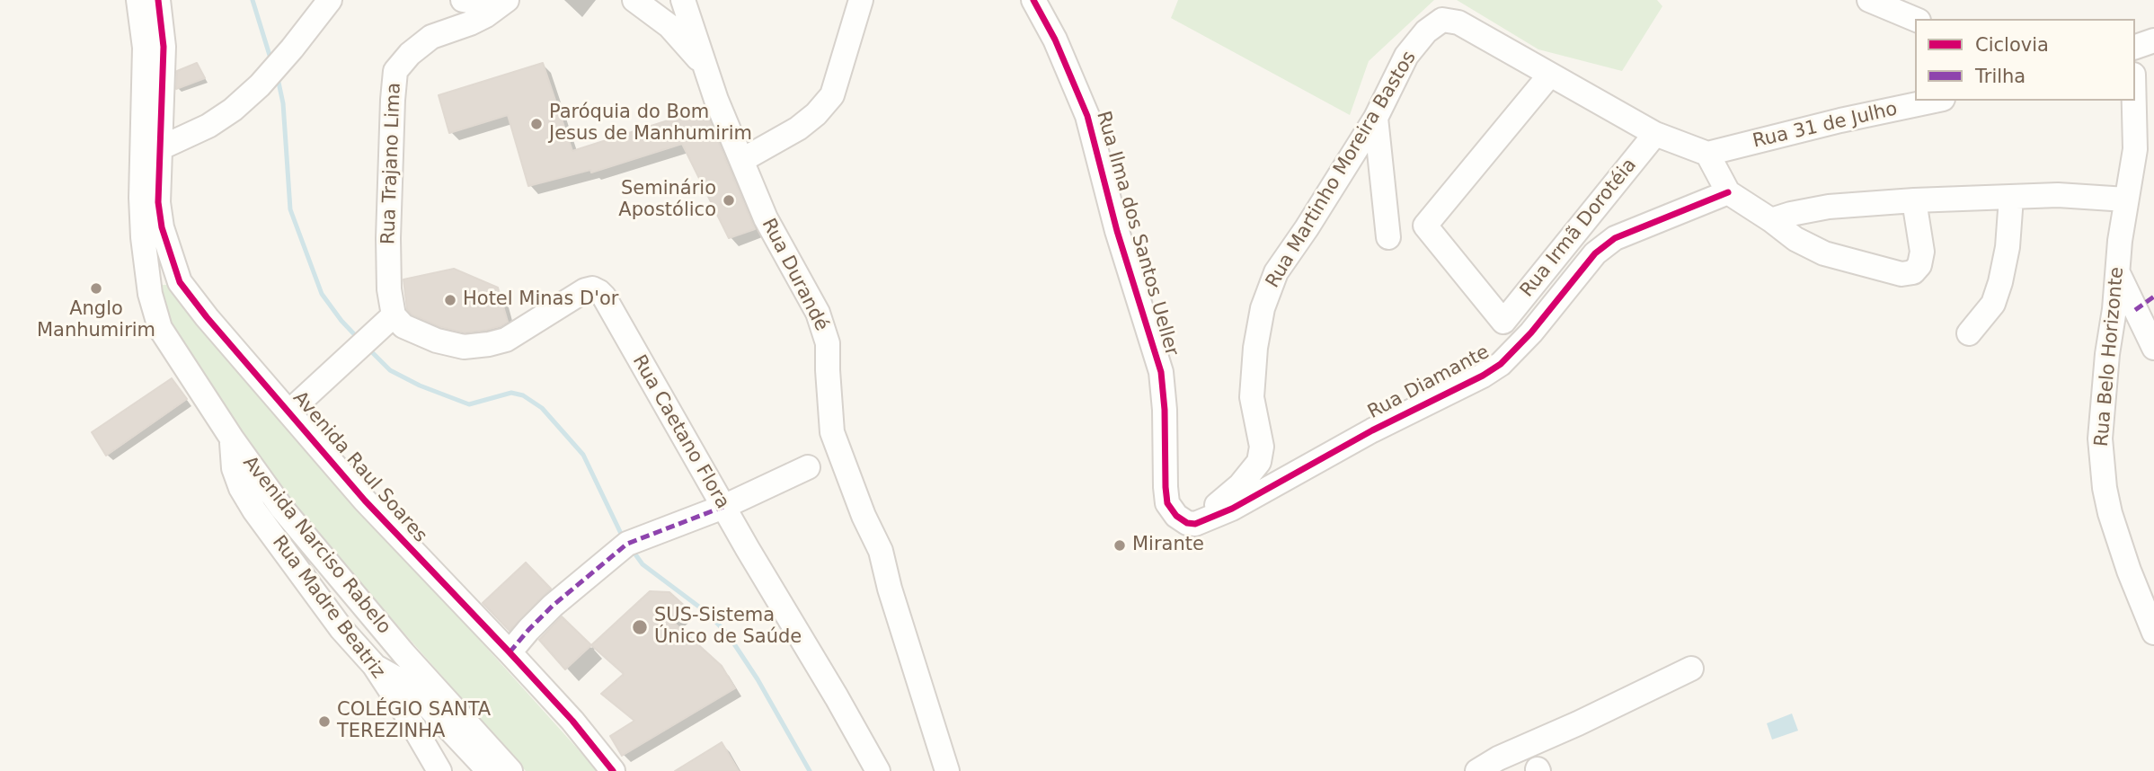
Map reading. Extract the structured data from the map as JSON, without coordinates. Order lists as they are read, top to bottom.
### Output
{
  "streets": {
    "street": [
      "Rua 31 de Julho",
      "Rua Trajano Lima",
      "Rua Martinho Moreira Bastos",
      "Rua Irmã Dorotéia",
      "Rua Ilma dos Santos Ueller",
      "Rua Durandé",
      "Rua Belo Horizonte",
      "Rua Diamante",
      "Rua Caetano Flora",
      "Avenida Raul Soares",
      "Avenida Narciso Rabelo",
      "Rua Madre Beatriz"
    ]
  },
  "crossings": [
    ["Rua 31 de Julho", "Rua Martinho Moreira Bastos"],
    ["Rua Trajano Lima", "Rua Caetano Flora"],
    ["Rua Martinho Moreira Bastos", "Rua Irmã Dorotéia"],
    ["Rua Martinho Moreira Bastos", "Rua Ilma dos Santos Ueller"],
    ["Rua Martinho Moreira Bastos", "Rua Diamante"],
    ["Rua Ilma dos Santos Ueller", "Rua Diamante"],
    ["Avenida Raul Soares", "Avenida Narciso Rabelo"],
    ["Avenida Narciso Rabelo", "Rua Madre Beatriz"]
  ],
  "places": [
    "Paróquia do Bom Jesus de Manhumirim",
    "Seminário Apostólico",
    "Anglo Manhumirim",
    "Hotel Minas D'or",
    "Mirante",
    "SUS-Sistema Único de Saúde",
    "COLÉGIO SANTA TEREZINHA"
  ],
  "legend": ["Ciclovia", "Trilha"]
}
